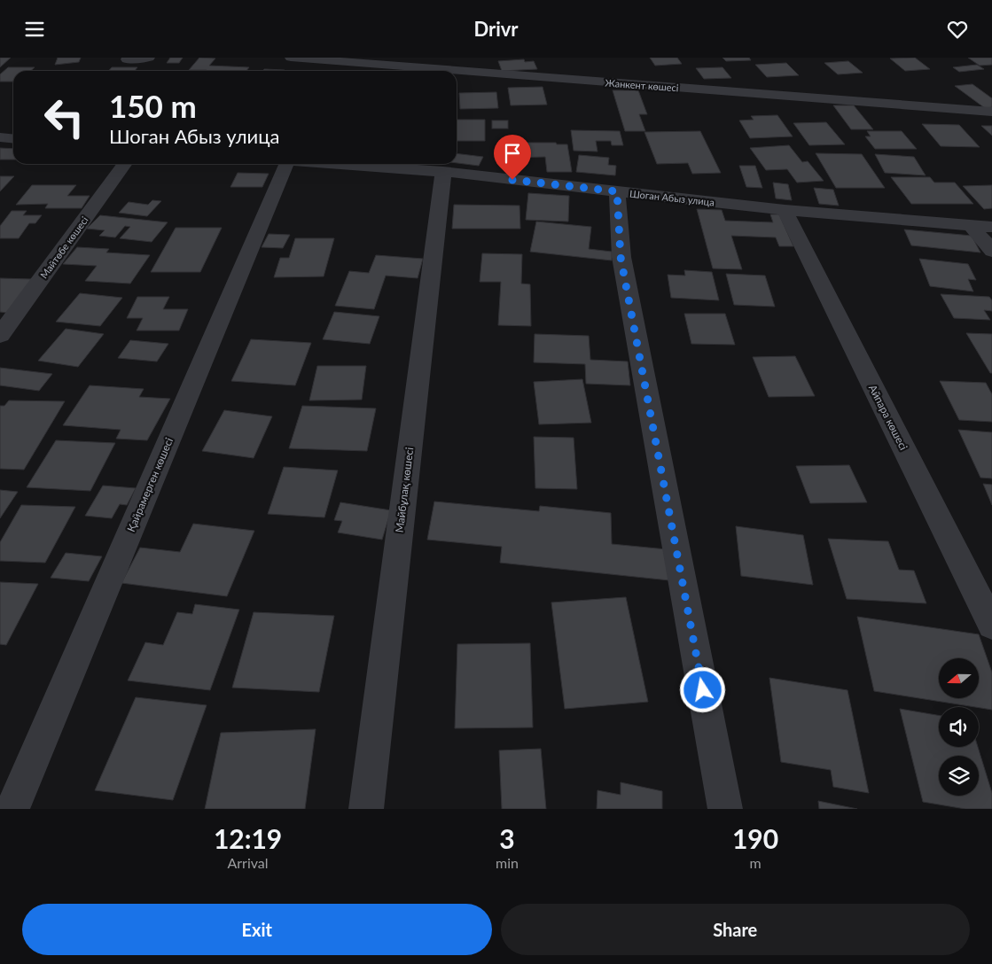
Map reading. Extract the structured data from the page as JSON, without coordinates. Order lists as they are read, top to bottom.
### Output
{
  "streets": {
    "street": [
      "Жанкент көшесі",
      "Шоган Абыз улица",
      "Майтөбе көшесі",
      "Айпара көшесі",
      "Қайрамерген көшесі",
      "Майбұлақ көшесі"
    ]
  },
  "crossings": [
    ["Шоган Абыз улица", "Айпара көшесі"],
    ["Шоган Абыз улица", "Майбұлақ көшесі"]
  ],
  "north": "left",
  "page": {
    "header": "Drivr",
    "turn": ["150 m", "Шоган Абыз улица"],
    "eta": [
      "12:19",
      "Arrival",
      "3",
      "min",
      "190",
      "m"
    ],
    "buttons": ["Exit", "Share"]
  }
}
